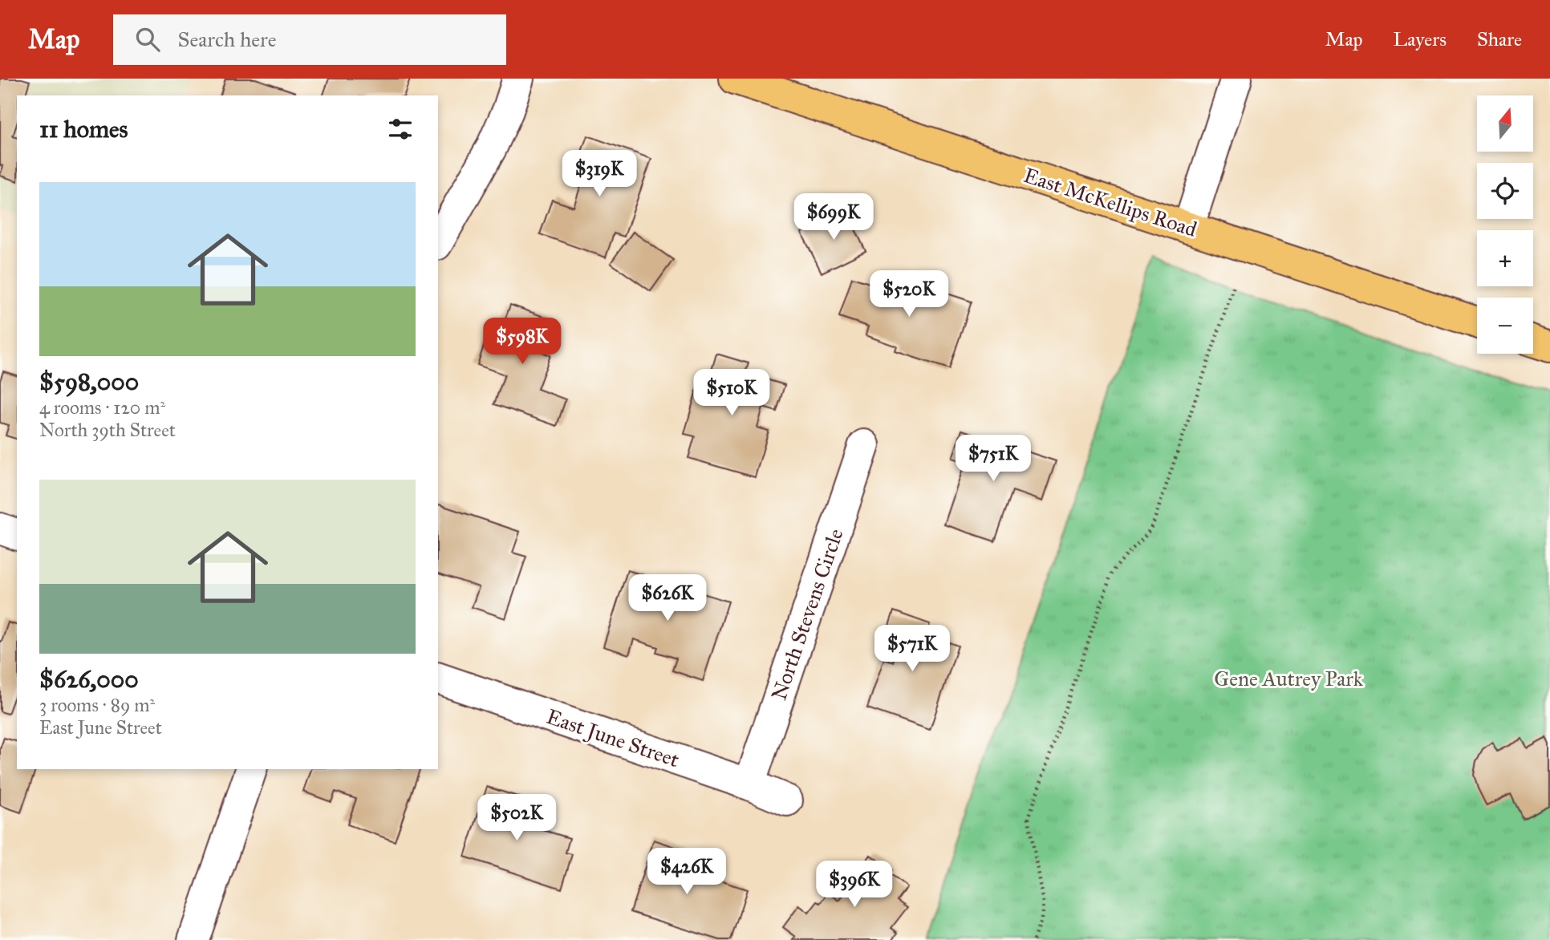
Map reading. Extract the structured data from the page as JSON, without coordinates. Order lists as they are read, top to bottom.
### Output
{
  "streets": {
    "main road": ["East McKellips Road"],
    "street": ["North Stevens Circle", "East June Street"]
  },
  "crossings": [
    ["North Stevens Circle", "East June Street"]
  ],
  "parks": ["Gene Autrey Park"],
  "north": "top",
  "page": {
    "header": "Map",
    "search": "Search here",
    "nav": ["Map", "Layers", "Share"],
    "map_buttons": ["+", "−"],
    "heading": "11 homes",
    "price": [
      "$319K",
      "$699K",
      "$520K",
      "$598K",
      "$510K",
      "$751K",
      "$626K",
      "$571K",
      "$502K",
      "$426K",
      "$396K"
    ],
    "list": [
      {
        "name": "$598,000",
        "note": "4 rooms · 120 m² · North 39th Street"
      },
      {
        "name": "$626,000",
        "note": "3 rooms · 89 m² · East June Street"
      }
    ]
  }
}
